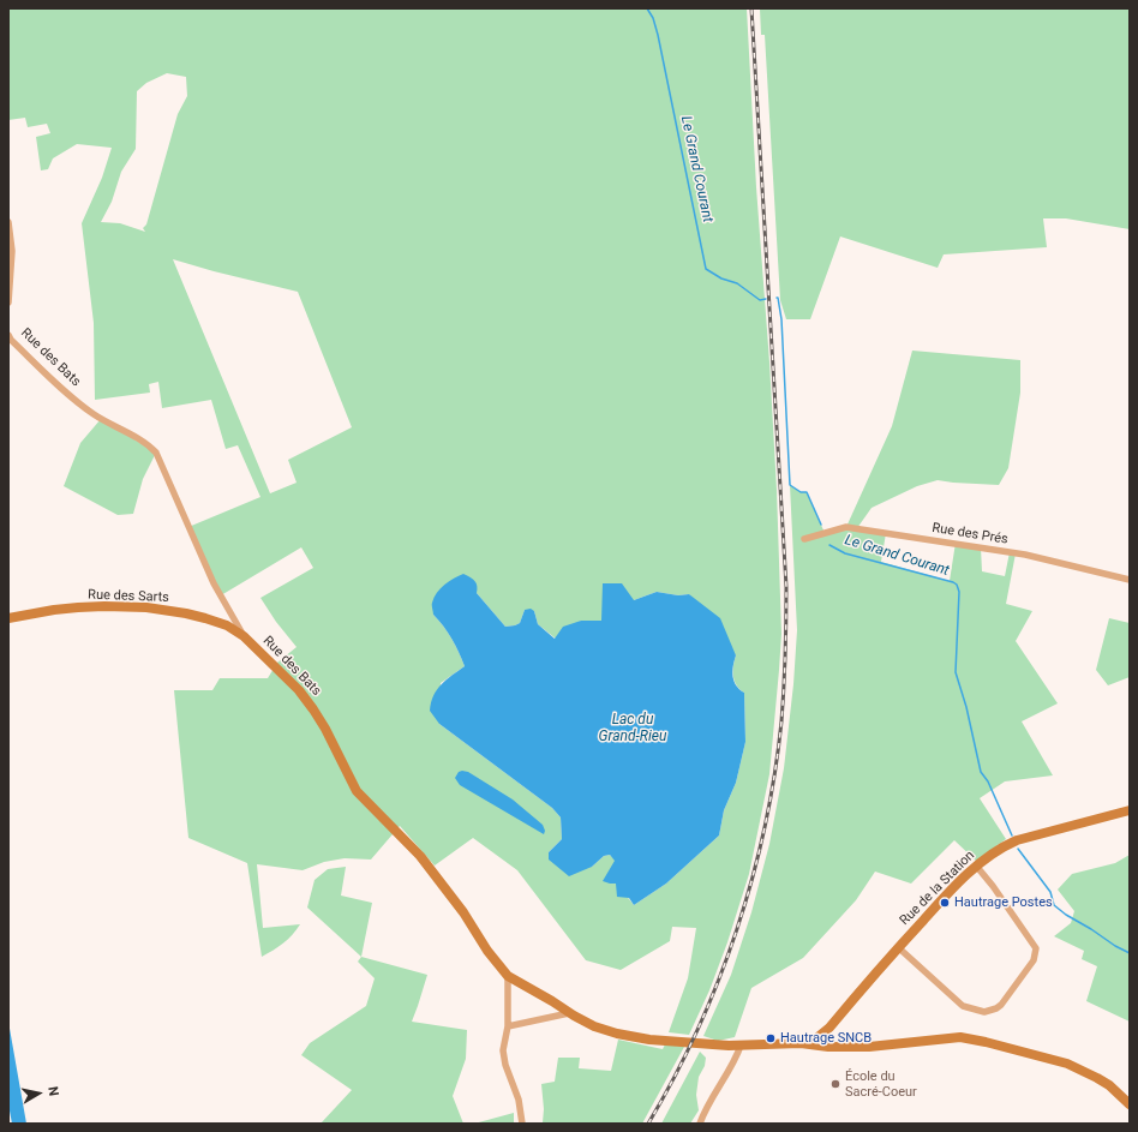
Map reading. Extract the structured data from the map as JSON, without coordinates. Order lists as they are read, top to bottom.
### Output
{
  "streets": {
    "street": [
      "Rue des Bats",
      "Rue des Prés",
      "Rue des Sarts",
      "Rue de la Station"
    ]
  },
  "crossings": [
    ["Rue des Bats", "Rue des Sarts"],
    ["Rue des Bats", "Rue de la Station"]
  ],
  "water": ["Le Grand Courant", "Lac du Grand-Rieu"],
  "places": ["Hautrage Postes", "Hautrage SNCB", "École du Sacré-Coeur"],
  "north": "right"
}
